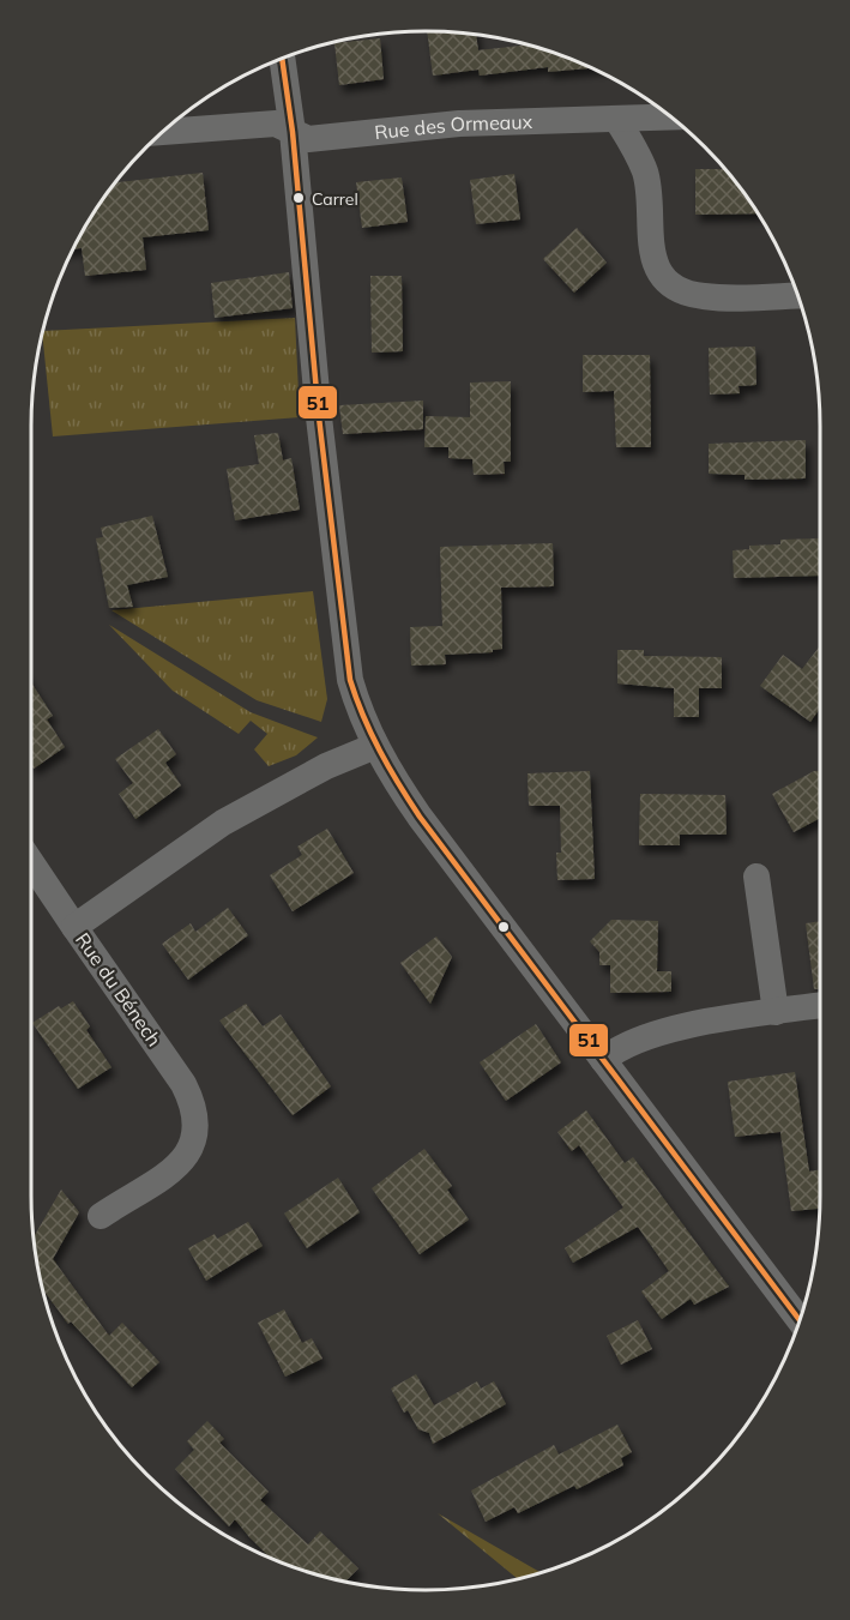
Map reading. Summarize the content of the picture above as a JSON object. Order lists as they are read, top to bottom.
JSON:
{
  "streets": {
    "street": ["Rue des Ormeaux", "Rue du Bénech"]
  },
  "places": ["Carrel"],
  "lines": ["transit line 51"]
}
